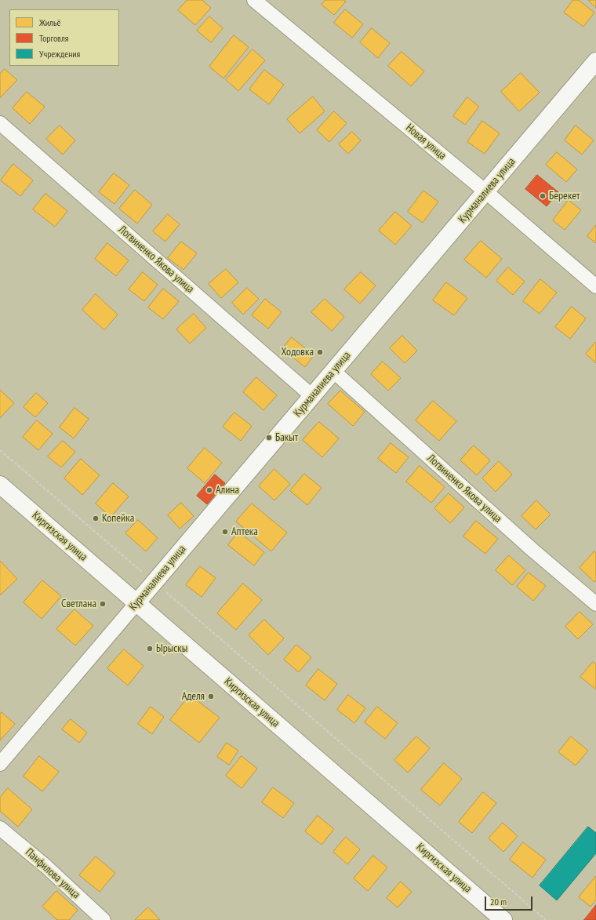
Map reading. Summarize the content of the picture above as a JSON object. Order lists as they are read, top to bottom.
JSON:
{
  "streets": {
    "main road": ["Курманалиева улица", "Киргизская улица"],
    "street": ["Новая улица", "Логвиненко Якова улица", "Панфилова улица"]
  },
  "crossings": [
    ["Новая улица", "Курманалиева улица"],
    ["Курманалиева улица", "Логвиненко Якова улица"],
    ["Курманалиева улица", "Киргизская улица"]
  ],
  "places": [
    "Берекет",
    "Ходовка",
    "Бакыт",
    "Алина",
    "Копейка",
    "Аптека",
    "Светлана",
    "Ырыскы",
    "Аделя"
  ],
  "legend": ["Жильё", "Торговля", "Учреждения"],
  "scale_bar": "20 m"
}
